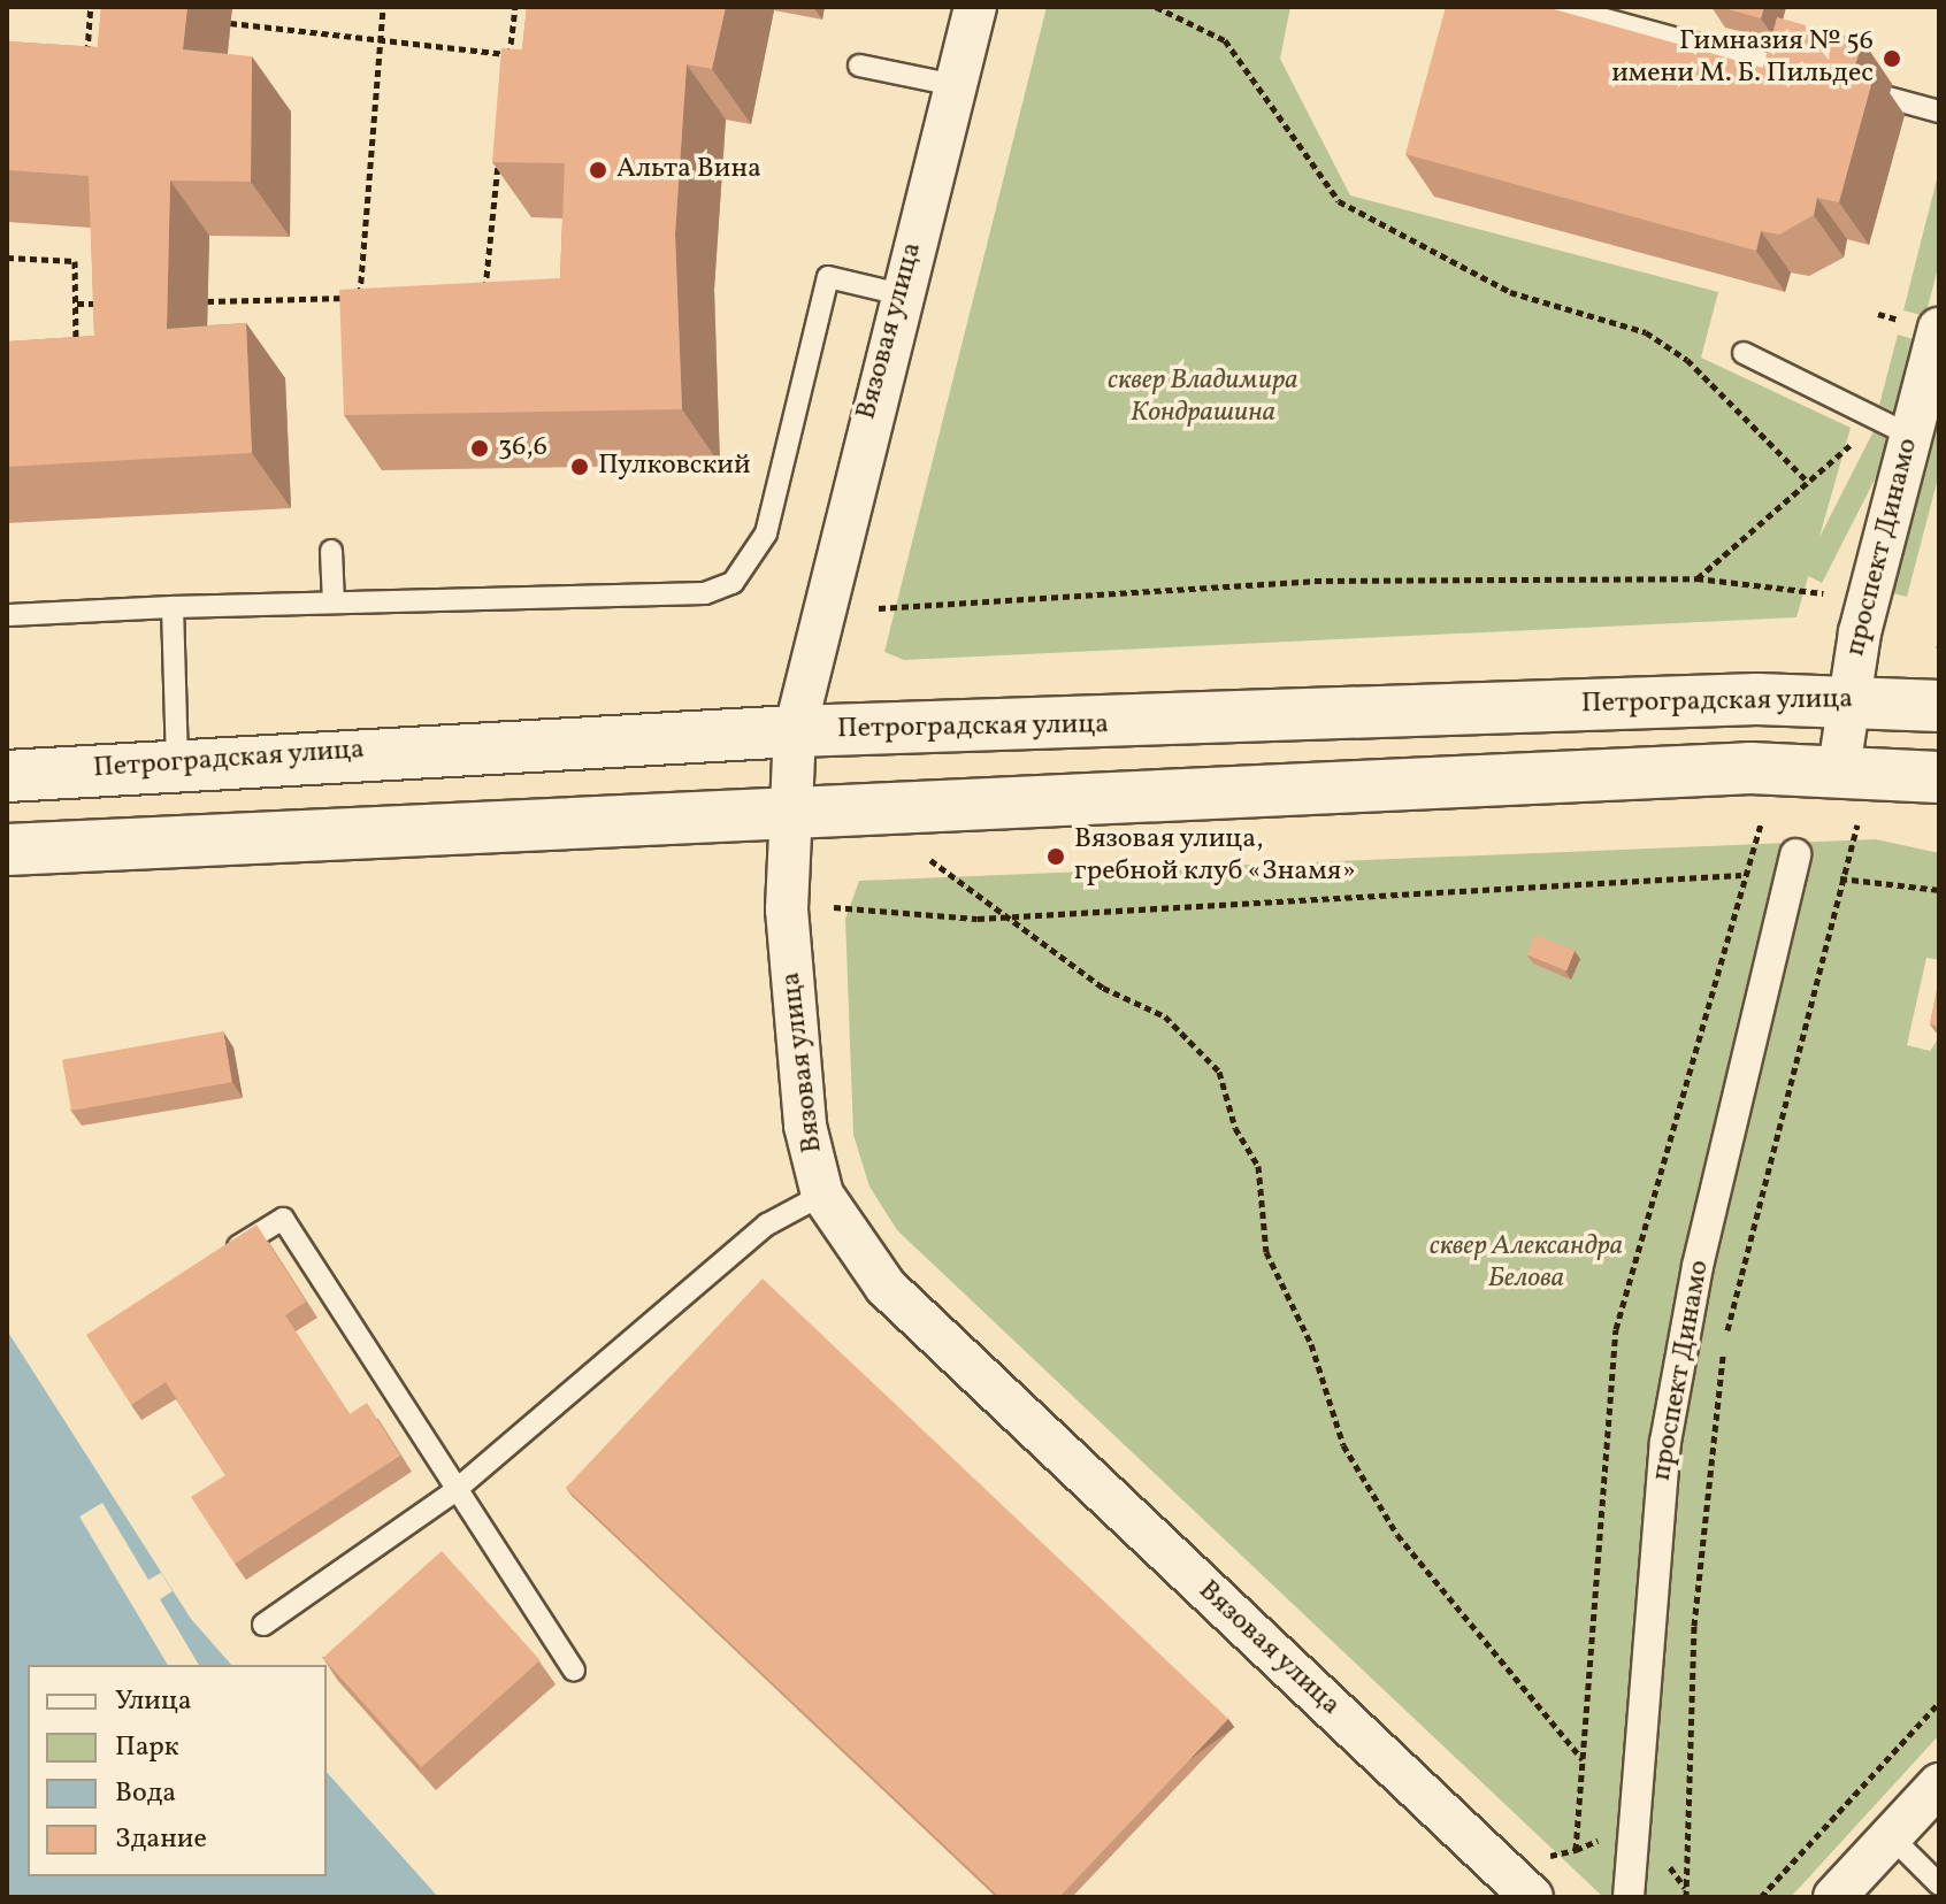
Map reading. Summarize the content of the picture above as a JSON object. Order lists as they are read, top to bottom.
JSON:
{
  "streets": {
    "street": ["Вязовая улица", "проспект Динамо", "Петроградская улица"]
  },
  "crossings": [
    ["Вязовая улица", "Петроградская улица"],
    ["проспект Динамо", "Петроградская улица"]
  ],
  "parks": ["сквер Владимира Кондрашина", "сквер Александра Белова"],
  "places": [
    "Гимназия № 56 имени М. Б. Пильдес",
    "Альта Вина",
    "36,6",
    "Пулковский",
    "Вязовая улица, гребной клуб «Знамя»"
  ],
  "legend": [
    "Улица",
    "Парк",
    "Вода",
    "Здание"
  ]
}
